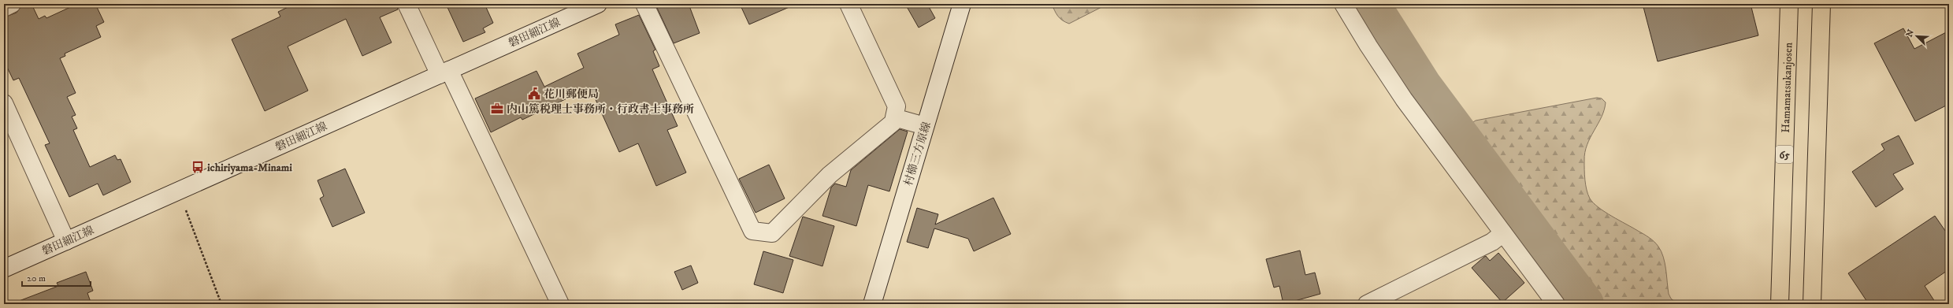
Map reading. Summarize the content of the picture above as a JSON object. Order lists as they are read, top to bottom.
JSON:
{
  "streets": {
    "main road": ["Hamamatsukanjosen", "65"],
    "street": ["磐田細江線", "村櫛三方原線"]
  },
  "places": {
    "public building": ["花川郵便局"],
    "office": ["内山篤税理士事務所・行政書士事務所"],
    "bus stop": ["ichiriyama-Minami"]
  },
  "scale_bar": "20 m",
  "north": "top left"
}
